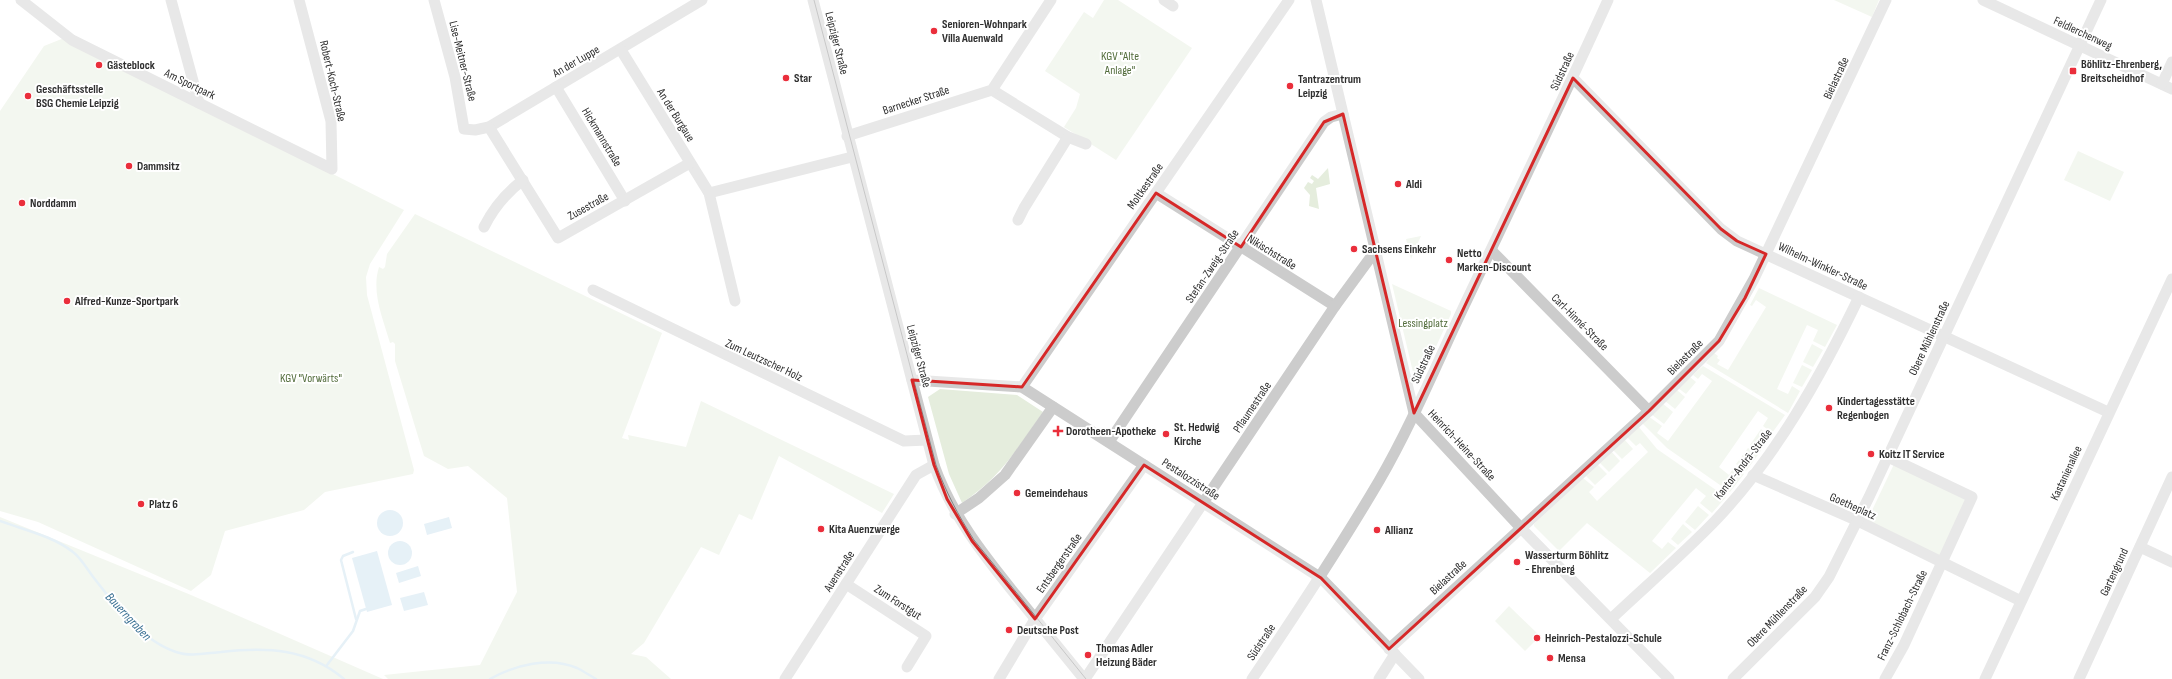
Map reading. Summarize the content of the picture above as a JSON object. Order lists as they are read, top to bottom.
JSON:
{
  "streets": {
    "street": [
      "Feldlerchenweg",
      "Leipziger Straße",
      "Lise-Meitner-Straße",
      "An der Luppe",
      "Südstraße",
      "Bielastraße",
      "Robert-Koch-Straße",
      "Am Sportpark",
      "Barnecker Straße",
      "An der Burgaue",
      "Hickmannstraße",
      "Moltkestraße",
      "Zusestraße",
      "Nikischstraße",
      "Stefan-Zweig-Straße",
      "Wilhelm-Winkler-Straße",
      "Carl-Hinné-Straße",
      "Obere Mühlenstraße",
      "Zum Leutzscher Holz",
      "Pflaumestraße",
      "Heinrich-Heine-Straße",
      "Kantor-Andrä-Straße",
      "Kastanienallee",
      "Pestalozzistraße",
      "Goetheplatz",
      "Entsbergerstraße",
      "Auenstraße",
      "Gartengrund",
      "Zum Forstgut",
      "Franz-Schlobach-Straße"
    ]
  },
  "crossings": [
    ["Feldlerchenweg", "Obere Mühlenstraße"],
    ["Leipziger Straße", "Barnecker Straße"],
    ["Leipziger Straße", "Zum Leutzscher Holz"],
    ["Leipziger Straße", "Pflaumestraße"],
    ["Leipziger Straße", "Pestalozzistraße"],
    ["Leipziger Straße", "Entsbergerstraße"],
    ["Leipziger Straße", "Auenstraße"],
    ["Lise-Meitner-Straße", "An der Luppe"],
    ["An der Luppe", "An der Burgaue"],
    ["An der Luppe", "Hickmannstraße"],
    ["An der Luppe", "Zusestraße"],
    ["Südstraße", "Wilhelm-Winkler-Straße"],
    ["Südstraße", "Carl-Hinné-Straße"],
    ["Südstraße", "Heinrich-Heine-Straße"],
    ["Südstraße", "Pestalozzistraße"],
    ["Bielastraße", "Wilhelm-Winkler-Straße"],
    ["Bielastraße", "Carl-Hinné-Straße"],
    ["Bielastraße", "Heinrich-Heine-Straße"],
    ["Bielastraße", "Pestalozzistraße"],
    ["Robert-Koch-Straße", "Am Sportpark"],
    ["An der Burgaue", "Zusestraße"],
    ["Hickmannstraße", "Zusestraße"],
    ["Moltkestraße", "Nikischstraße"],
    ["Moltkestraße", "Pestalozzistraße"],
    ["Nikischstraße", "Stefan-Zweig-Straße"],
    ["Nikischstraße", "Pflaumestraße"],
    ["Stefan-Zweig-Straße", "Heinrich-Heine-Straße"],
    ["Stefan-Zweig-Straße", "Pestalozzistraße"],
    ["Wilhelm-Winkler-Straße", "Obere Mühlenstraße"],
    ["Wilhelm-Winkler-Straße", "Kantor-Andrä-Straße"],
    ["Wilhelm-Winkler-Straße", "Kastanienallee"],
    ["Obere Mühlenstraße", "Goetheplatz"],
    ["Pflaumestraße", "Heinrich-Heine-Straße"],
    ["Pflaumestraße", "Pestalozzistraße"],
    ["Heinrich-Heine-Straße", "Kantor-Andrä-Straße"],
    ["Kantor-Andrä-Straße", "Goetheplatz"],
    ["Kastanienallee", "Goetheplatz"],
    ["Pestalozzistraße", "Entsbergerstraße"],
    ["Goetheplatz", "Franz-Schlobach-Straße"],
    ["Auenstraße", "Zum Forstgut"]
  ],
  "water": ["Bauerngraben"],
  "parks": ["KGV \"Alte Anlage\"", "Lessingplatz", "KGV \"Vorwärts\""],
  "places": {
    "other": [
      "Senioren-Wohnpark Villa Auenwald",
      "Gästeblock",
      "Star",
      "Tantrazentrum Leipzig",
      "Geschäftsstelle BSG Chemie Leipzig",
      "Dammsitz",
      "Aldi",
      "Norddamm",
      "Sachsens Einkehr",
      "Netto Marken-Discount",
      "Alfred-Kunze-Sportpark",
      "Kindertagesstätte Regenbogen",
      "St. Hedwig Kirche",
      "Koitz IT Service",
      "Gemeindehaus",
      "Platz 6",
      "Kita Auenzwerge",
      "Allianz",
      "Wasserturm Böhlitz - Ehrenberg",
      "Deutsche Post",
      "Heinrich-Pestalozzi-Schule",
      "Thomas Adler Heizung Bäder",
      "Mensa"
    ],
    "transit": ["Böhlitz-Ehrenberg, Breitscheidhof"],
    "health": ["Dorotheen-Apotheke"]
  }
}
